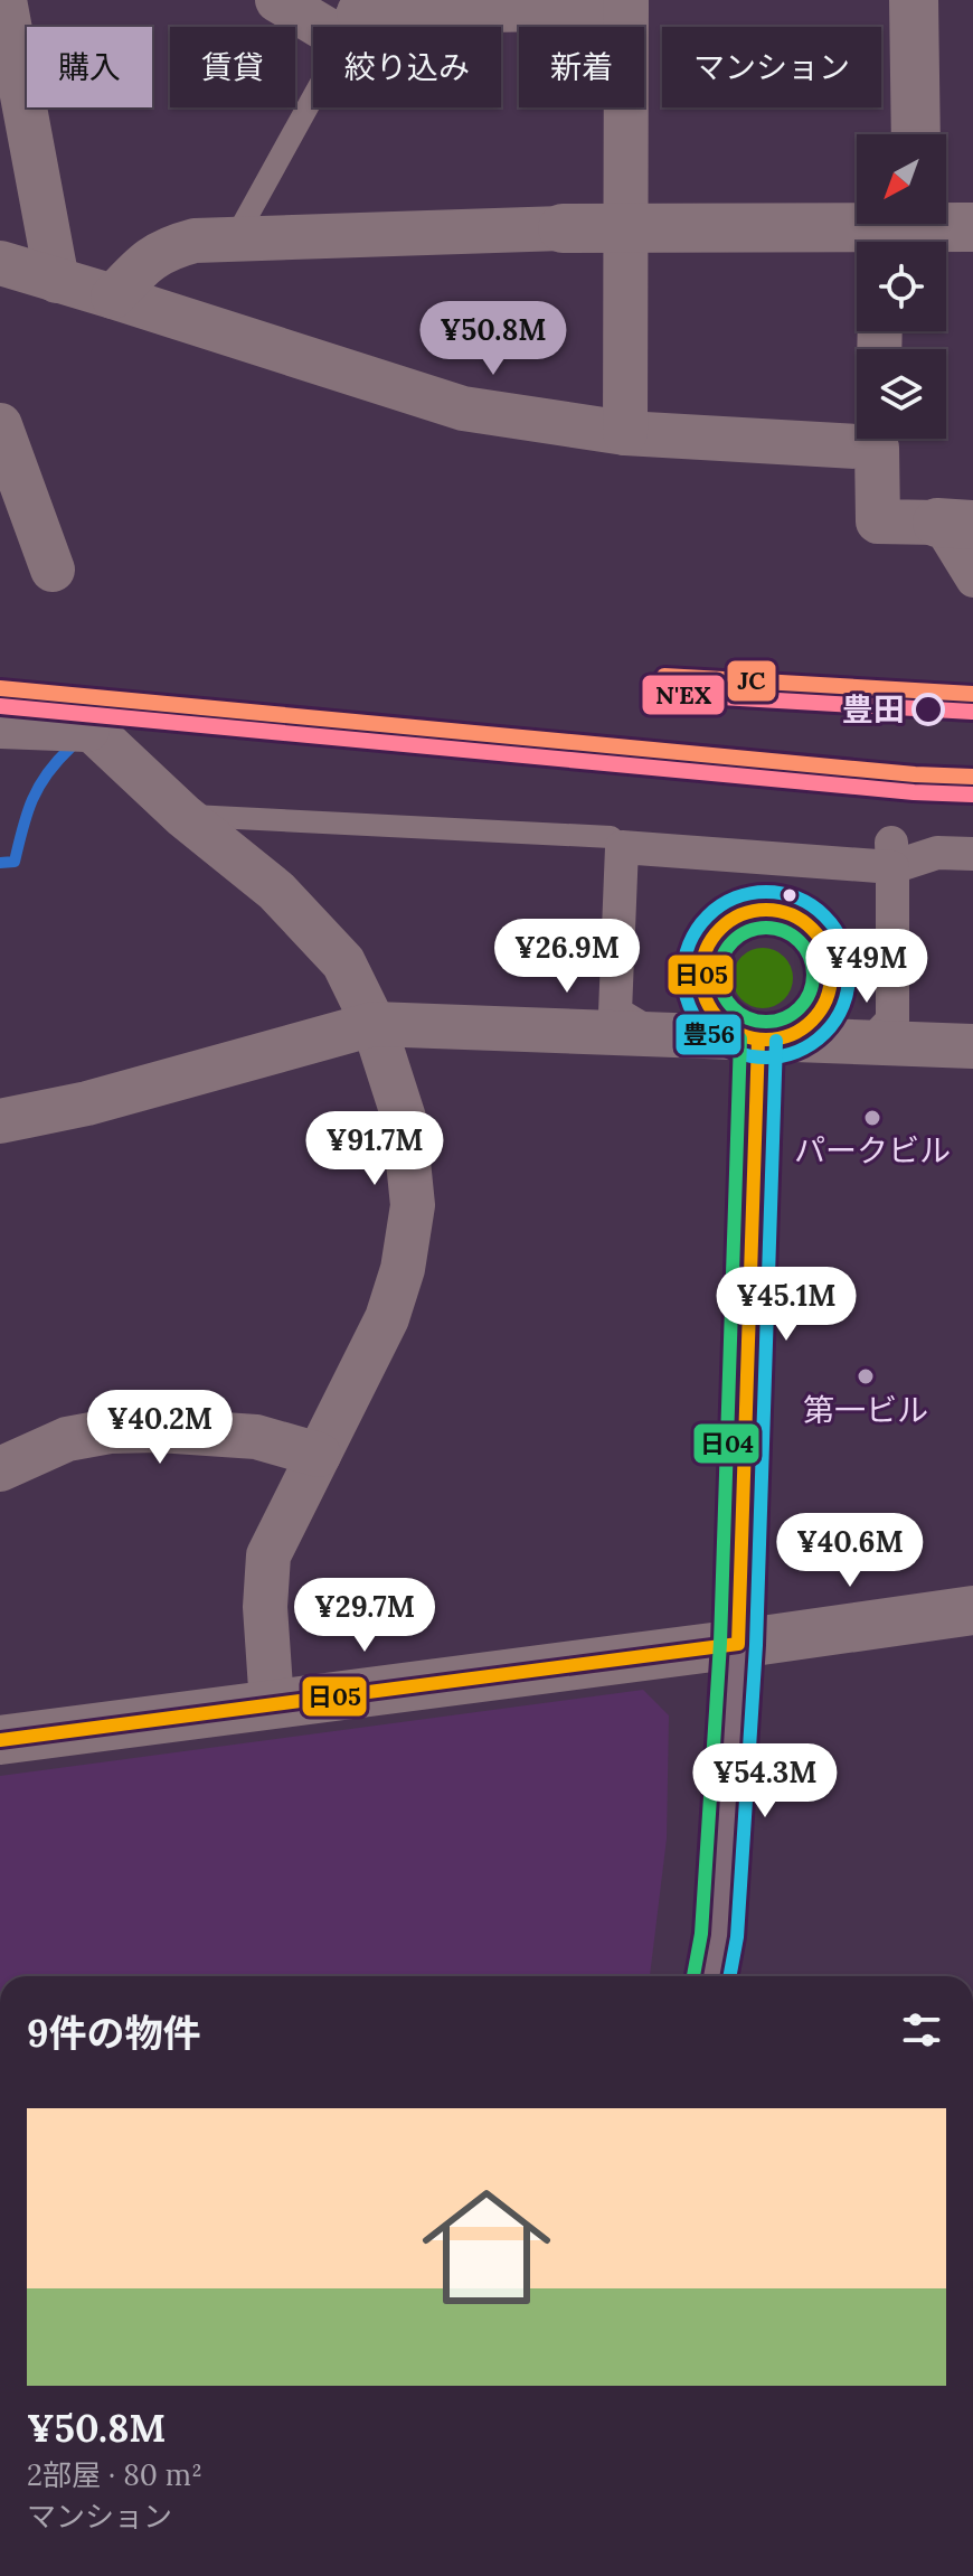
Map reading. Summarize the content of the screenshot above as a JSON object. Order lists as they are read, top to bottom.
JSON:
{
  "places": ["豊田", "パークビル", "第一ビル"],
  "lines": [
    "transit line JC",
    "transit line N'EX",
    "transit line 豊56",
    "transit line 日05",
    "transit line 日04"
  ],
  "north": "bottom left",
  "page": {
    "chip": [
      "購入",
      "賃貸",
      "絞り込み",
      "新着",
      "マンション"
    ],
    "price": [
      "¥50.8M",
      "¥26.9M",
      "¥49M",
      "¥91.7M",
      "¥45.1M",
      "¥40.2M",
      "¥40.6M",
      "¥29.7M",
      "¥54.3M"
    ],
    "heading": "9件の物件",
    "list": [
      {
        "name": "¥50.8M",
        "note": "2部屋 · 80 m² · マンション"
      }
    ]
  }
}
